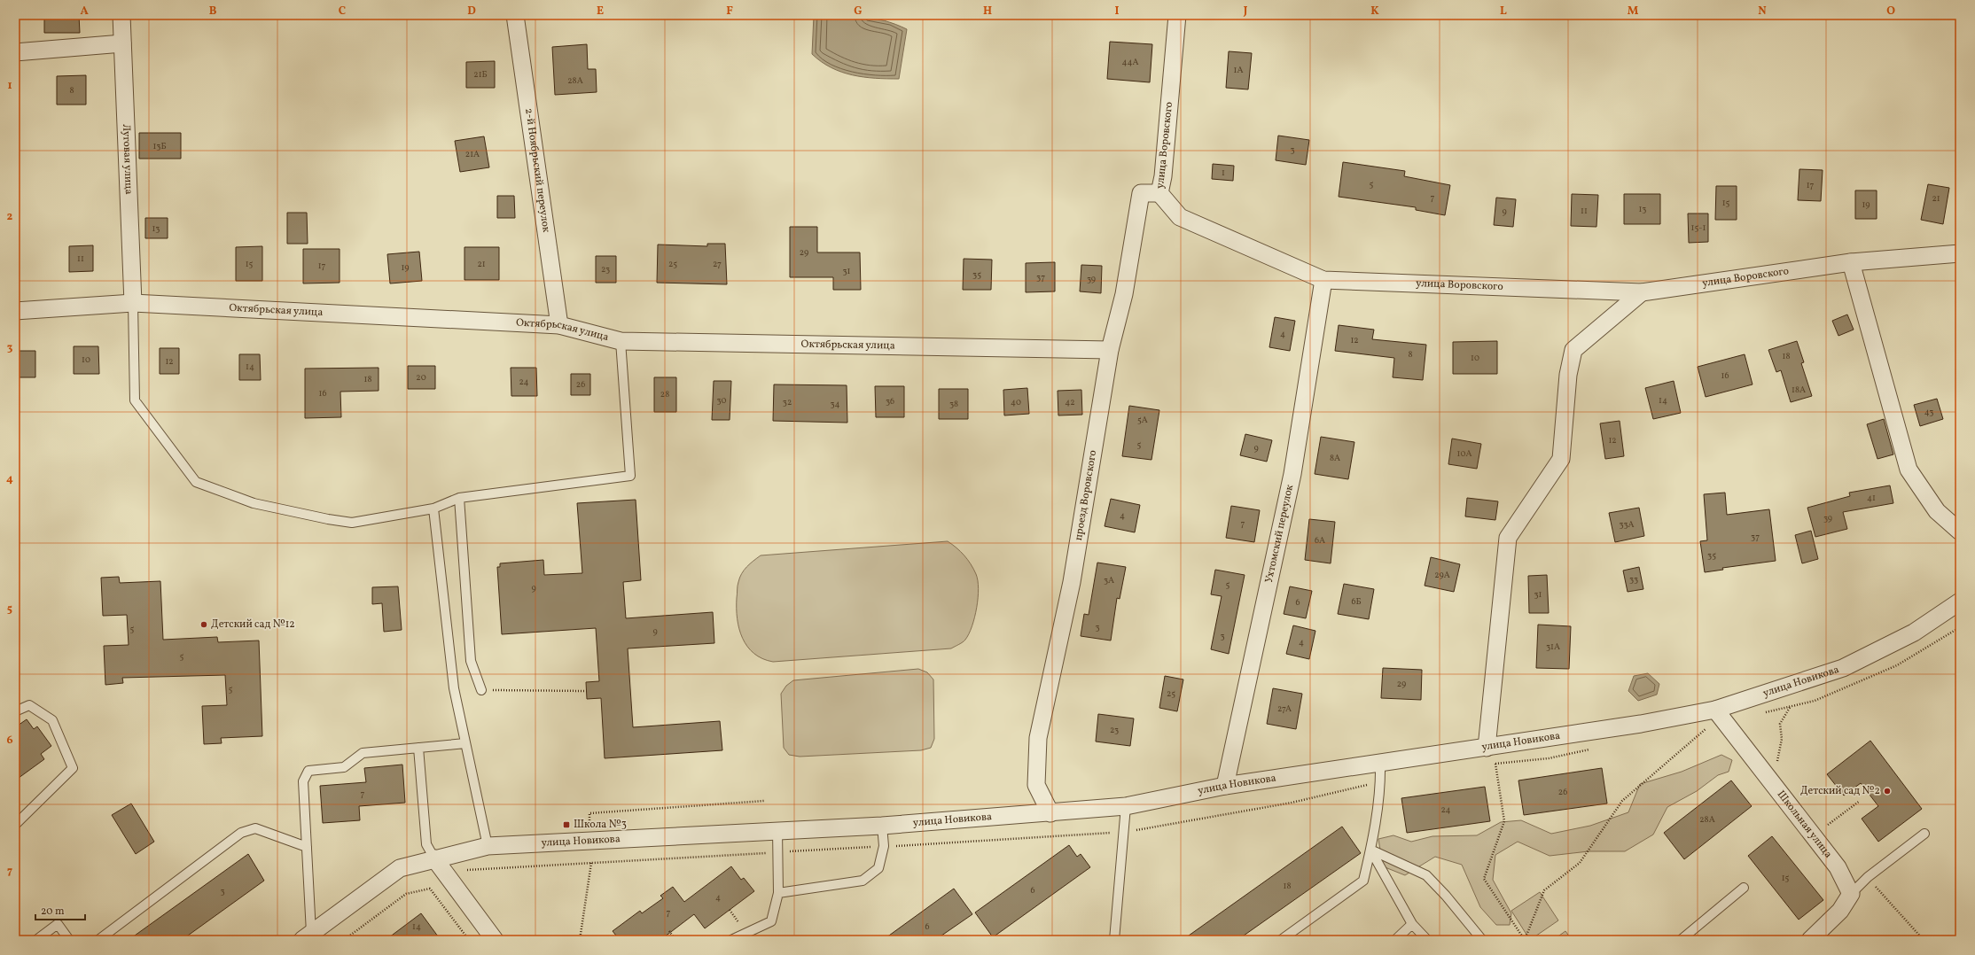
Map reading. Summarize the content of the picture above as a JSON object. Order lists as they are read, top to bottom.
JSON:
{
  "streets": {
    "street": [
      "улица Воровского",
      "Луговая улица",
      "2-й Ноябрьский переулок",
      "Октябрьская улица",
      "проезд Воровского",
      "Ухтомский переулок",
      "улица Новикова",
      "Школьная улица"
    ]
  },
  "crossings": [
    ["улица Воровского", "проезд Воровского"],
    ["улица Воровского", "Ухтомский переулок"],
    ["Луговая улица", "Октябрьская улица"],
    ["2-й Ноябрьский переулок", "Октябрьская улица"],
    ["Октябрьская улица", "проезд Воровского"],
    ["проезд Воровского", "улица Новикова"],
    ["Ухтомский переулок", "улица Новикова"],
    ["улица Новикова", "Школьная улица"]
  ],
  "places": {
    "other": ["Детский сад №12", "Детский сад №2"],
    "transit": ["Школа №3"]
  },
  "house_numbers": [
    "44А",
    "1А",
    "21Б",
    "28А",
    "8",
    "13Б",
    "3",
    "21А",
    "1",
    "5",
    "17",
    "7",
    "21",
    "15",
    "19",
    "13",
    "11",
    "9",
    "15-1",
    "13",
    "29",
    "11",
    "15",
    "21",
    "25",
    "27",
    "17",
    "19",
    "23",
    "31",
    "35",
    "37",
    "39",
    "4",
    "12",
    "8",
    "18",
    "10",
    "10",
    "12",
    "14",
    "16",
    "20",
    "18",
    "24",
    "26",
    "18А",
    "16",
    "28",
    "30",
    "14",
    "36",
    "32",
    "40",
    "42",
    "34",
    "38",
    "43",
    "5А",
    "12",
    "5",
    "9",
    "10А",
    "8А",
    "41",
    "4",
    "39",
    "7",
    "33А",
    "37",
    "6А",
    "35",
    "29А",
    "33",
    "3А",
    "5",
    "9",
    "31",
    "6Б",
    "6",
    "3",
    "5",
    "9",
    "3",
    "4",
    "31А",
    "5",
    "29",
    "5",
    "25",
    "27А",
    "23",
    "26",
    "7",
    "24",
    "28А",
    "15",
    "18",
    "6",
    "3",
    "4",
    "7",
    "14",
    "6"
  ],
  "scale_bar": "20 m",
  "grid": {
    "columns": [
      "A",
      "B",
      "C",
      "D",
      "E",
      "F",
      "G",
      "H",
      "I",
      "J",
      "K",
      "L",
      "M",
      "N",
      "O"
    ],
    "rows": [
      "1",
      "2",
      "3",
      "4",
      "5",
      "6",
      "7"
    ]
  }
}
